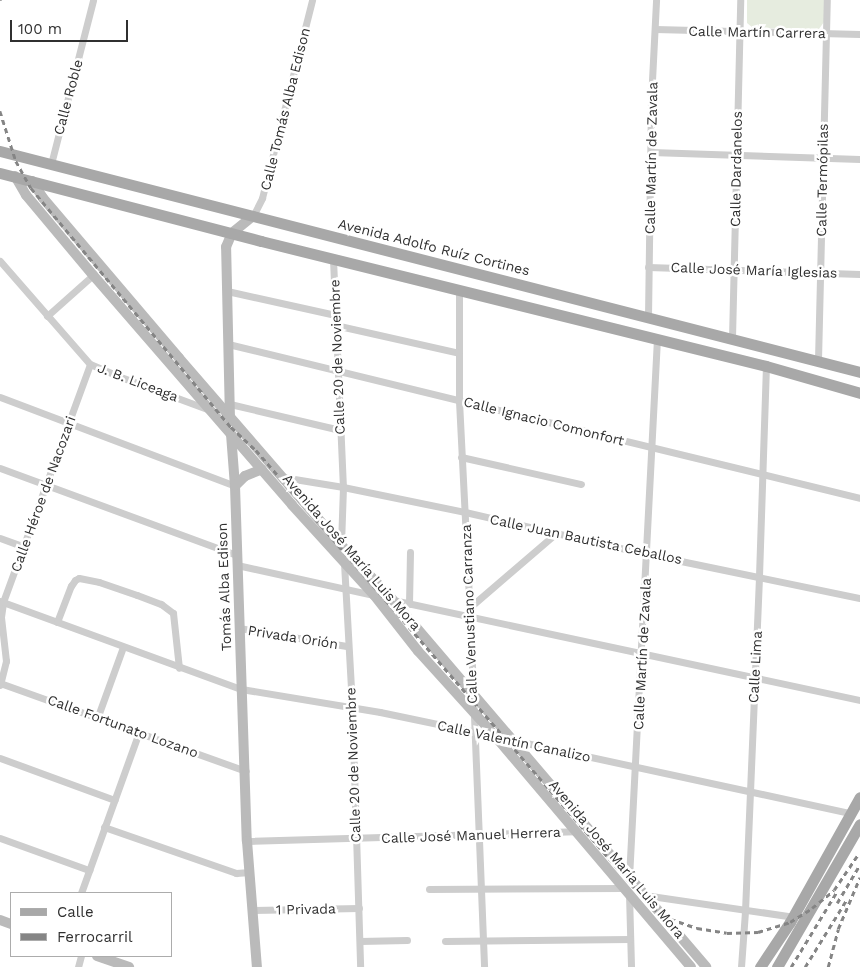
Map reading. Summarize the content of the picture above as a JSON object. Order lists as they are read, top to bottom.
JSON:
{
  "streets": {
    "main road": ["Avenida Adolfo Ruíz Cortines"],
    "street": [
      "Calle Martín Carrera",
      "Calle Roble",
      "Calle Tomás Alba Edison",
      "Calle Martín de Zavala",
      "Calle Dardanelos",
      "Calle Termópilas",
      "Calle José María Iglesias",
      "Calle 20 de Noviembre",
      "J. B. Liceaga",
      "Calle Ignacio Comonfort",
      "Calle Héroe de Nacozari",
      "Calle Juan Bautista Ceballos",
      "Avenida José María Luis Mora",
      "Tomás Alba Edison",
      "Calle Venustiano Carranza",
      "Privada Orión",
      "Calle Lima",
      "Calle Fortunato Lozano",
      "Calle Valentín Canalizo",
      "Calle José Manuel Herrera",
      "1 Privada"
    ]
  },
  "crossings": [
    ["Calle Martín Carrera", "Calle Martín de Zavala"],
    ["Calle Martín Carrera", "Calle Dardanelos"],
    ["Calle Martín Carrera", "Calle Termópilas"],
    ["Calle Roble", "Avenida Adolfo Ruíz Cortines"],
    ["Calle Tomás Alba Edison", "Avenida Adolfo Ruíz Cortines"],
    ["Calle Martín de Zavala", "Avenida Adolfo Ruíz Cortines"],
    ["Calle Martín de Zavala", "Calle José María Iglesias"],
    ["Calle Martín de Zavala", "Calle Ignacio Comonfort"],
    ["Calle Martín de Zavala", "Calle Juan Bautista Ceballos"],
    ["Calle Martín de Zavala", "Avenida José María Luis Mora"],
    ["Calle Martín de Zavala", "Calle Valentín Canalizo"],
    ["Calle Dardanelos", "Avenida Adolfo Ruíz Cortines"],
    ["Calle Dardanelos", "Calle José María Iglesias"],
    ["Calle Termópilas", "Avenida Adolfo Ruíz Cortines"],
    ["Calle Termópilas", "Calle José María Iglesias"],
    ["Calle 20 de Noviembre", "Calle Ignacio Comonfort"],
    ["Calle 20 de Noviembre", "Calle Juan Bautista Ceballos"],
    ["Calle 20 de Noviembre", "Avenida José María Luis Mora"],
    ["Calle 20 de Noviembre", "Privada Orión"],
    ["Calle 20 de Noviembre", "Calle Valentín Canalizo"],
    ["Calle 20 de Noviembre", "Calle José Manuel Herrera"],
    ["Calle 20 de Noviembre", "1 Privada"],
    ["J. B. Liceaga", "Calle Héroe de Nacozari"],
    ["J. B. Liceaga", "Avenida José María Luis Mora"],
    ["J. B. Liceaga", "Tomás Alba Edison"],
    ["Calle Ignacio Comonfort", "Tomás Alba Edison"],
    ["Calle Ignacio Comonfort", "Calle Venustiano Carranza"],
    ["Calle Ignacio Comonfort", "Calle Lima"],
    ["Calle Héroe de Nacozari", "Calle Fortunato Lozano"],
    ["Calle Héroe de Nacozari", "Calle Valentín Canalizo"],
    ["Calle Juan Bautista Ceballos", "Avenida José María Luis Mora"],
    ["Calle Juan Bautista Ceballos", "Calle Venustiano Carranza"],
    ["Calle Juan Bautista Ceballos", "Calle Lima"],
    ["Avenida José María Luis Mora", "Tomás Alba Edison"],
    ["Avenida José María Luis Mora", "Calle Venustiano Carranza"],
    ["Avenida José María Luis Mora", "Calle Valentín Canalizo"],
    ["Avenida José María Luis Mora", "Calle José Manuel Herrera"],
    ["Tomás Alba Edison", "Privada Orión"],
    ["Tomás Alba Edison", "Calle Fortunato Lozano"],
    ["Tomás Alba Edison", "Calle Valentín Canalizo"],
    ["Tomás Alba Edison", "Calle José Manuel Herrera"],
    ["Tomás Alba Edison", "1 Privada"],
    ["Calle Venustiano Carranza", "Calle Valentín Canalizo"],
    ["Calle Venustiano Carranza", "Calle José Manuel Herrera"],
    ["Calle Lima", "Calle Valentín Canalizo"]
  ],
  "legend": ["Calle", "Ferrocarril"],
  "scale_bar": "100 m"
}
